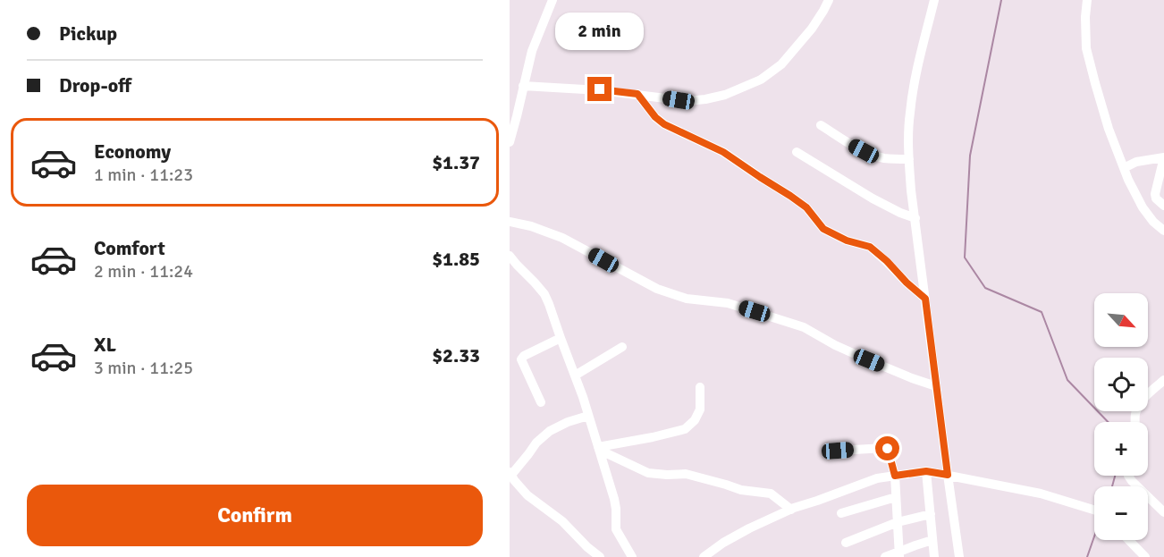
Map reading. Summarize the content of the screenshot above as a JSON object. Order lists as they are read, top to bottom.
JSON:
{
  "north": "bottom right",
  "page": {
    "banner": ["Pickup", "Drop-off"],
    "bubble": "2 min",
    "list": [
      {
        "name": "Economy",
        "note": "1 min · 11:23",
        "value": "$1.37"
      },
      {
        "name": "Comfort",
        "note": "2 min · 11:24",
        "value": "$1.85"
      },
      {
        "name": "XL",
        "note": "3 min · 11:25",
        "value": "$2.33"
      }
    ],
    "map_buttons": ["+", "−"],
    "buttons": "Confirm"
  }
}
